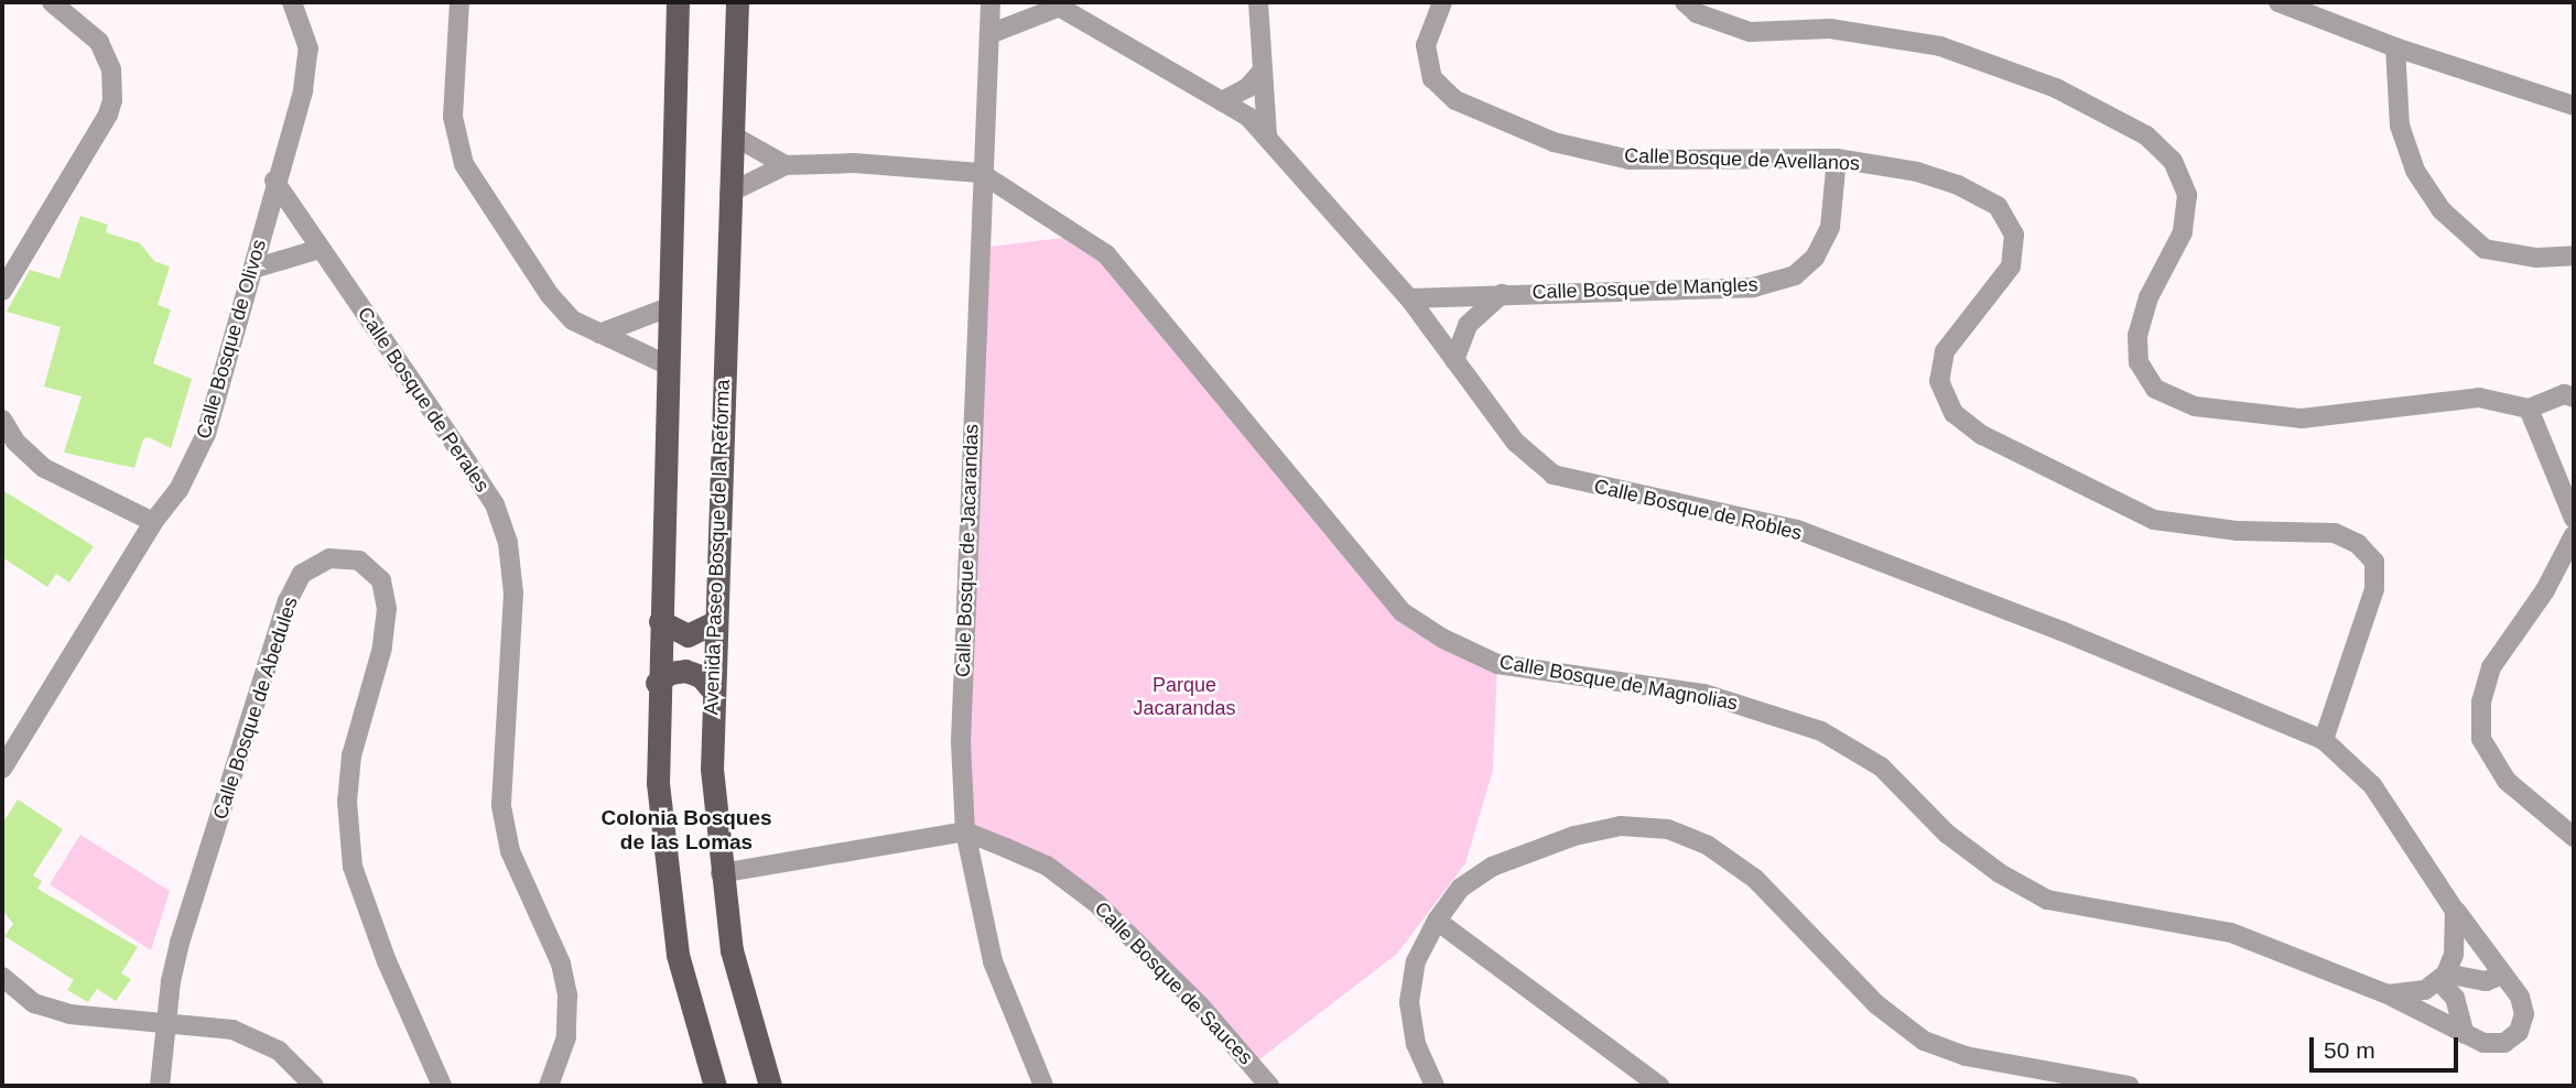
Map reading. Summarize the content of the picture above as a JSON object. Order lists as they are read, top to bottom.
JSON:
{
  "streets": {
    "main road": ["Avenida Paseo Bosque de la Reforma"],
    "street": [
      "Calle Bosque de Avellanos",
      "Calle Bosque de Mangles",
      "Calle Bosque de Olivos",
      "Calle Bosque de Perales",
      "Calle Bosque de Robles",
      "Calle Bosque de Jacarandas",
      "Calle Bosque de Magnolias",
      "Calle Bosque de Abedules",
      "Calle Bosque de Sauces"
    ]
  },
  "crossings": [
    ["Calle Bosque de Avellanos", "Calle Bosque de Mangles"],
    ["Calle Bosque de Avellanos", "Calle Bosque de Robles"],
    ["Calle Bosque de Mangles", "Calle Bosque de Robles"],
    ["Calle Bosque de Olivos", "Calle Bosque de Perales"],
    ["Calle Bosque de Robles", "Calle Bosque de Jacarandas"],
    ["Calle Bosque de Robles", "Calle Bosque de Magnolias"],
    ["Avenida Paseo Bosque de la Reforma", "Calle Bosque de Magnolias"],
    ["Calle Bosque de Jacarandas", "Calle Bosque de Magnolias"],
    ["Calle Bosque de Jacarandas", "Calle Bosque de Sauces"]
  ],
  "districts": ["Colonia Bosques de las Lomas"],
  "parks": ["Parque Jacarandas"],
  "scale_bar": "50 m"
}
